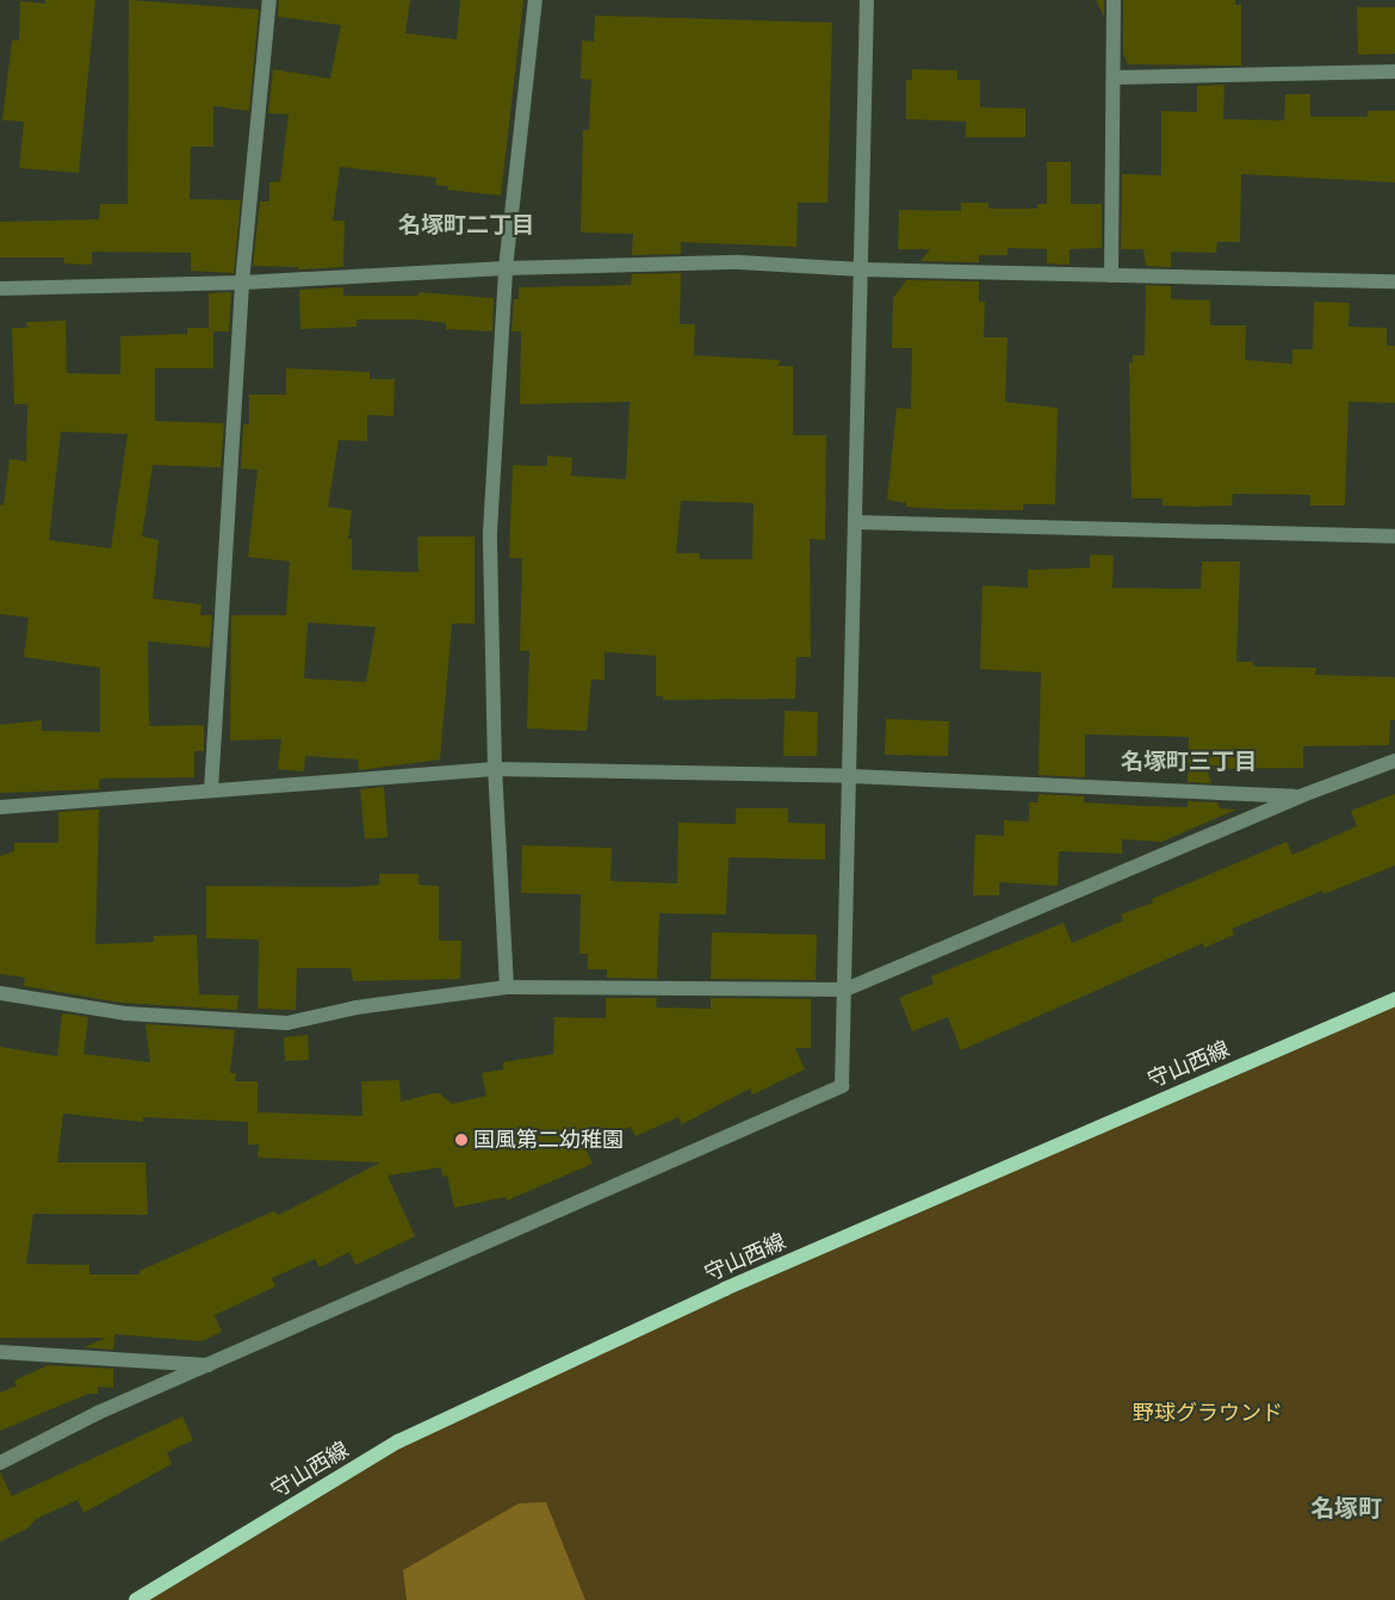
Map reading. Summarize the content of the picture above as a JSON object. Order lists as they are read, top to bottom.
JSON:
{
  "streets": {
    "main road": ["守山西線"]
  },
  "districts": ["名塚町二丁目", "名塚町三丁目", "名塚町"],
  "parks": ["野球グラウンド"],
  "places": ["国風第二幼稚園"]
}
